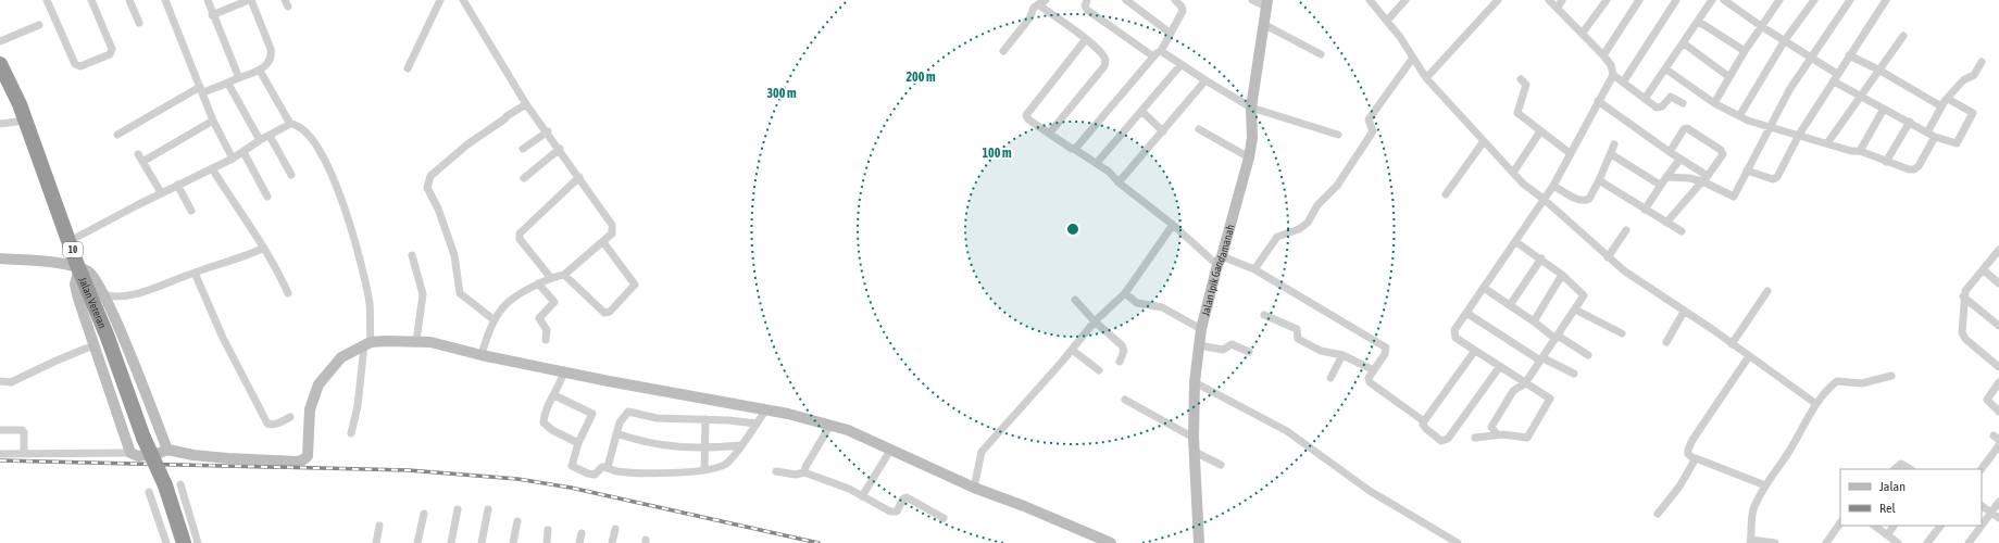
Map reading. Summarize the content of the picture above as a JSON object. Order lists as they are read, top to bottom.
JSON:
{
  "streets": {
    "highway": ["10", "Jalan Veteran"],
    "street": ["Jalan Ipik Gandamanah"]
  },
  "legend": ["Jalan", "Rel"],
  "rings": ["200 m", "300 m", "100 m"]
}
